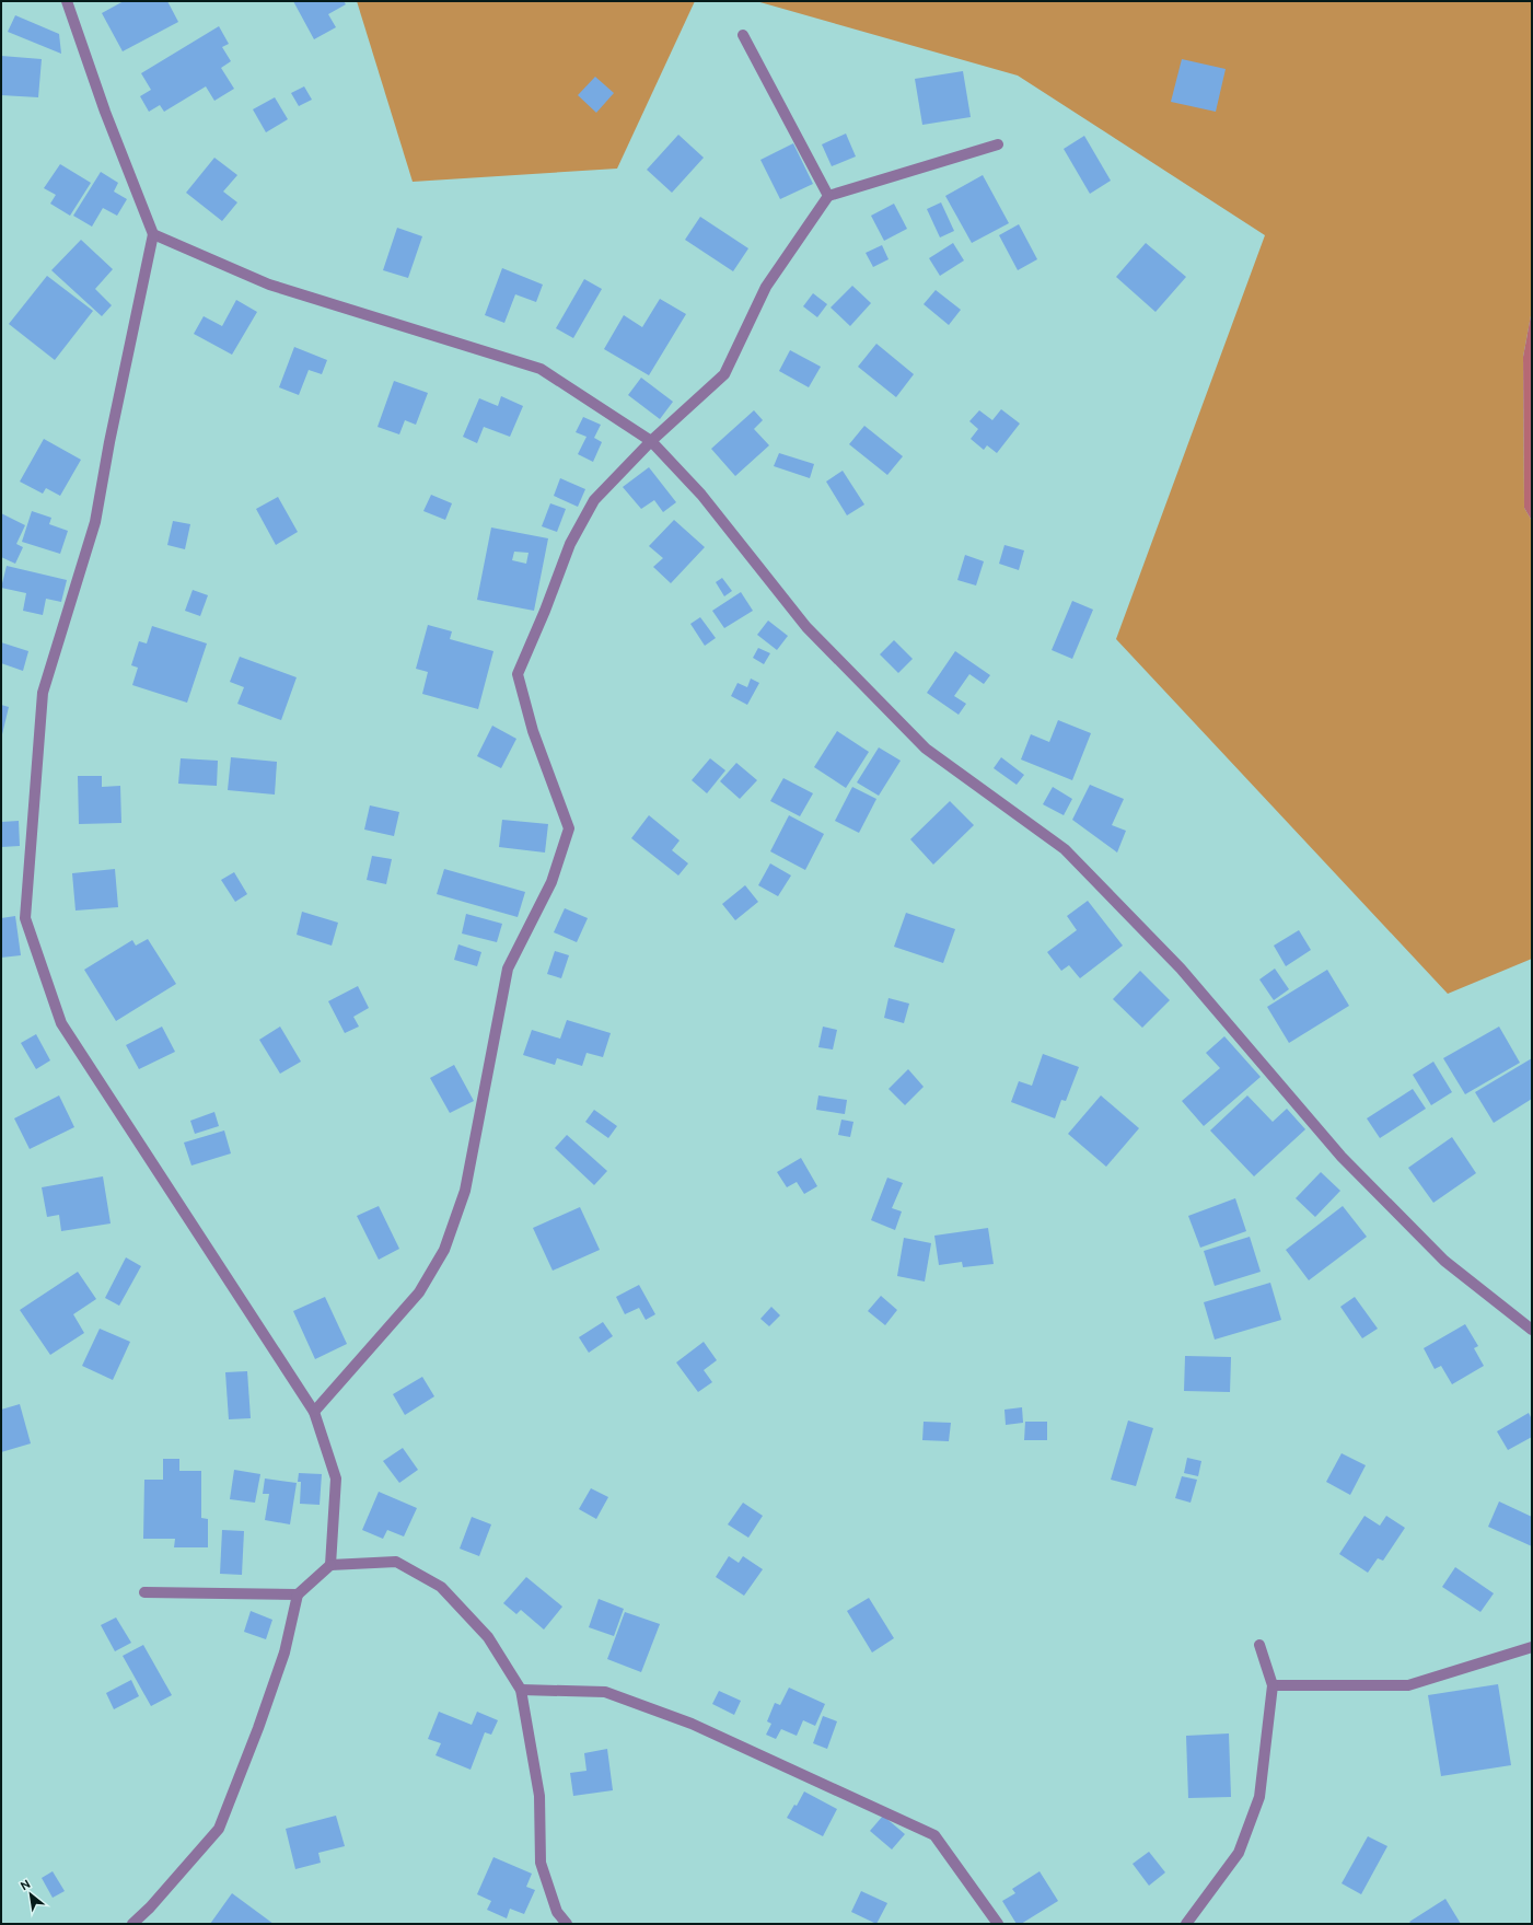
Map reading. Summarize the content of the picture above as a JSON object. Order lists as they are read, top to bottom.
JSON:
{
  "north": "top left"
}
